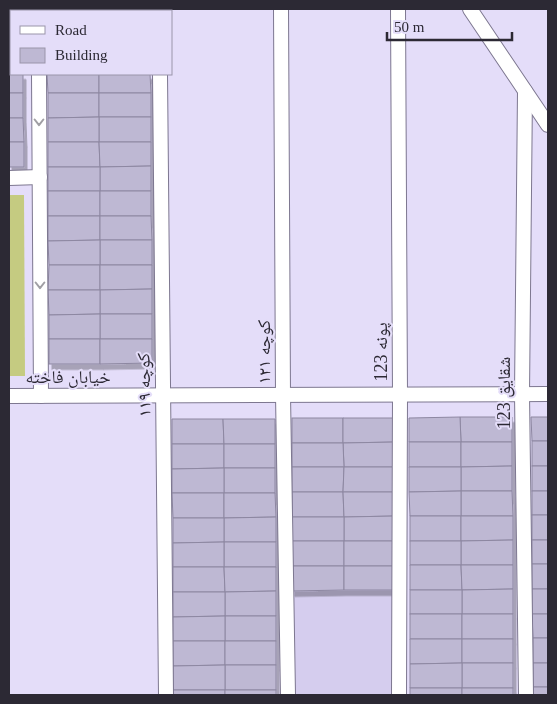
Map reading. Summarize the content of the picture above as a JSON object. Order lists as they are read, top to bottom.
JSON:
{
  "streets": {
    "street": [
      "کوچه ۱۲۱",
      "123 پونه",
      "خیابان فاخته",
      "کوچه ۱۱۹",
      "123 شقایق"
    ]
  },
  "crossings": [
    ["کوچه ۱۲۱", "خیابان فاخته"],
    ["123 پونه", "خیابان فاخته"],
    ["خیابان فاخته", "کوچه ۱۱۹"],
    ["خیابان فاخته", "123 شقایق"]
  ],
  "legend": ["Road", "Building"],
  "scale_bar": "50 m"
}
